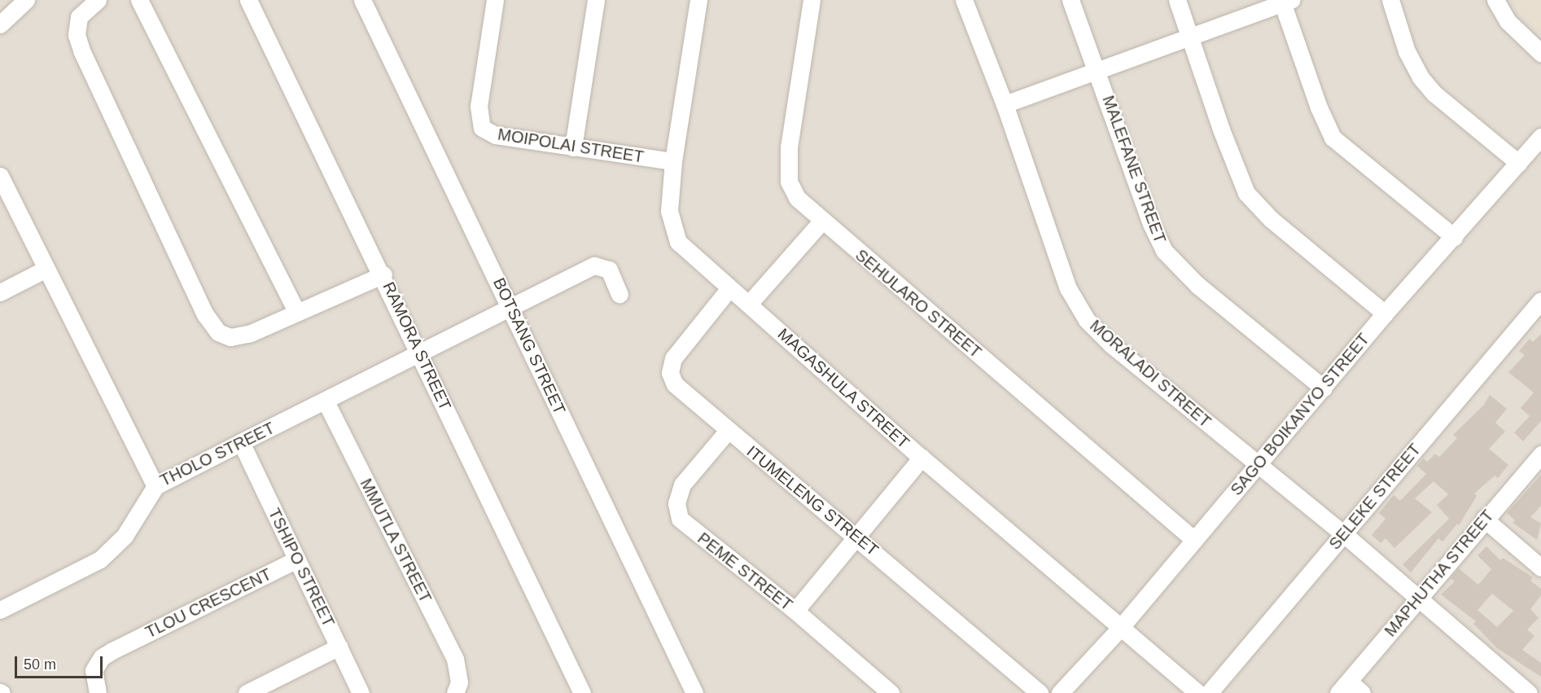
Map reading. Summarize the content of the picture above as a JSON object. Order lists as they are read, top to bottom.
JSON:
{
  "streets": {
    "street": [
      "MOIPOLAI STREET",
      "MALEFANE STREET",
      "SEHULARO STREET",
      "RAMORA STREET",
      "BOTSANG STREET",
      "MORALADI STREET",
      "MAGASHULA STREET",
      "SAGO BOIKANYO STREET",
      "THOLO STREET",
      "SELEKE STREET",
      "ITUMELENG STREET",
      "MMUTLA STREET",
      "TSHIPO STREET",
      "PEME STREET",
      "MAPHUTHA STREET",
      "TLOU CRESCENT"
    ]
  },
  "crossings": [
    ["MOIPOLAI STREET", "MAGASHULA STREET"],
    ["MALEFANE STREET", "SAGO BOIKANYO STREET"],
    ["SEHULARO STREET", "SAGO BOIKANYO STREET"],
    ["RAMORA STREET", "THOLO STREET"],
    ["BOTSANG STREET", "THOLO STREET"],
    ["MORALADI STREET", "SAGO BOIKANYO STREET"],
    ["MORALADI STREET", "SELEKE STREET"],
    ["MORALADI STREET", "MAPHUTHA STREET"],
    ["MAGASHULA STREET", "SAGO BOIKANYO STREET"],
    ["MAGASHULA STREET", "ITUMELENG STREET"],
    ["THOLO STREET", "MMUTLA STREET"],
    ["THOLO STREET", "TSHIPO STREET"],
    ["ITUMELENG STREET", "PEME STREET"],
    ["TSHIPO STREET", "TLOU CRESCENT"]
  ],
  "scale_bar": "50 m"
}
